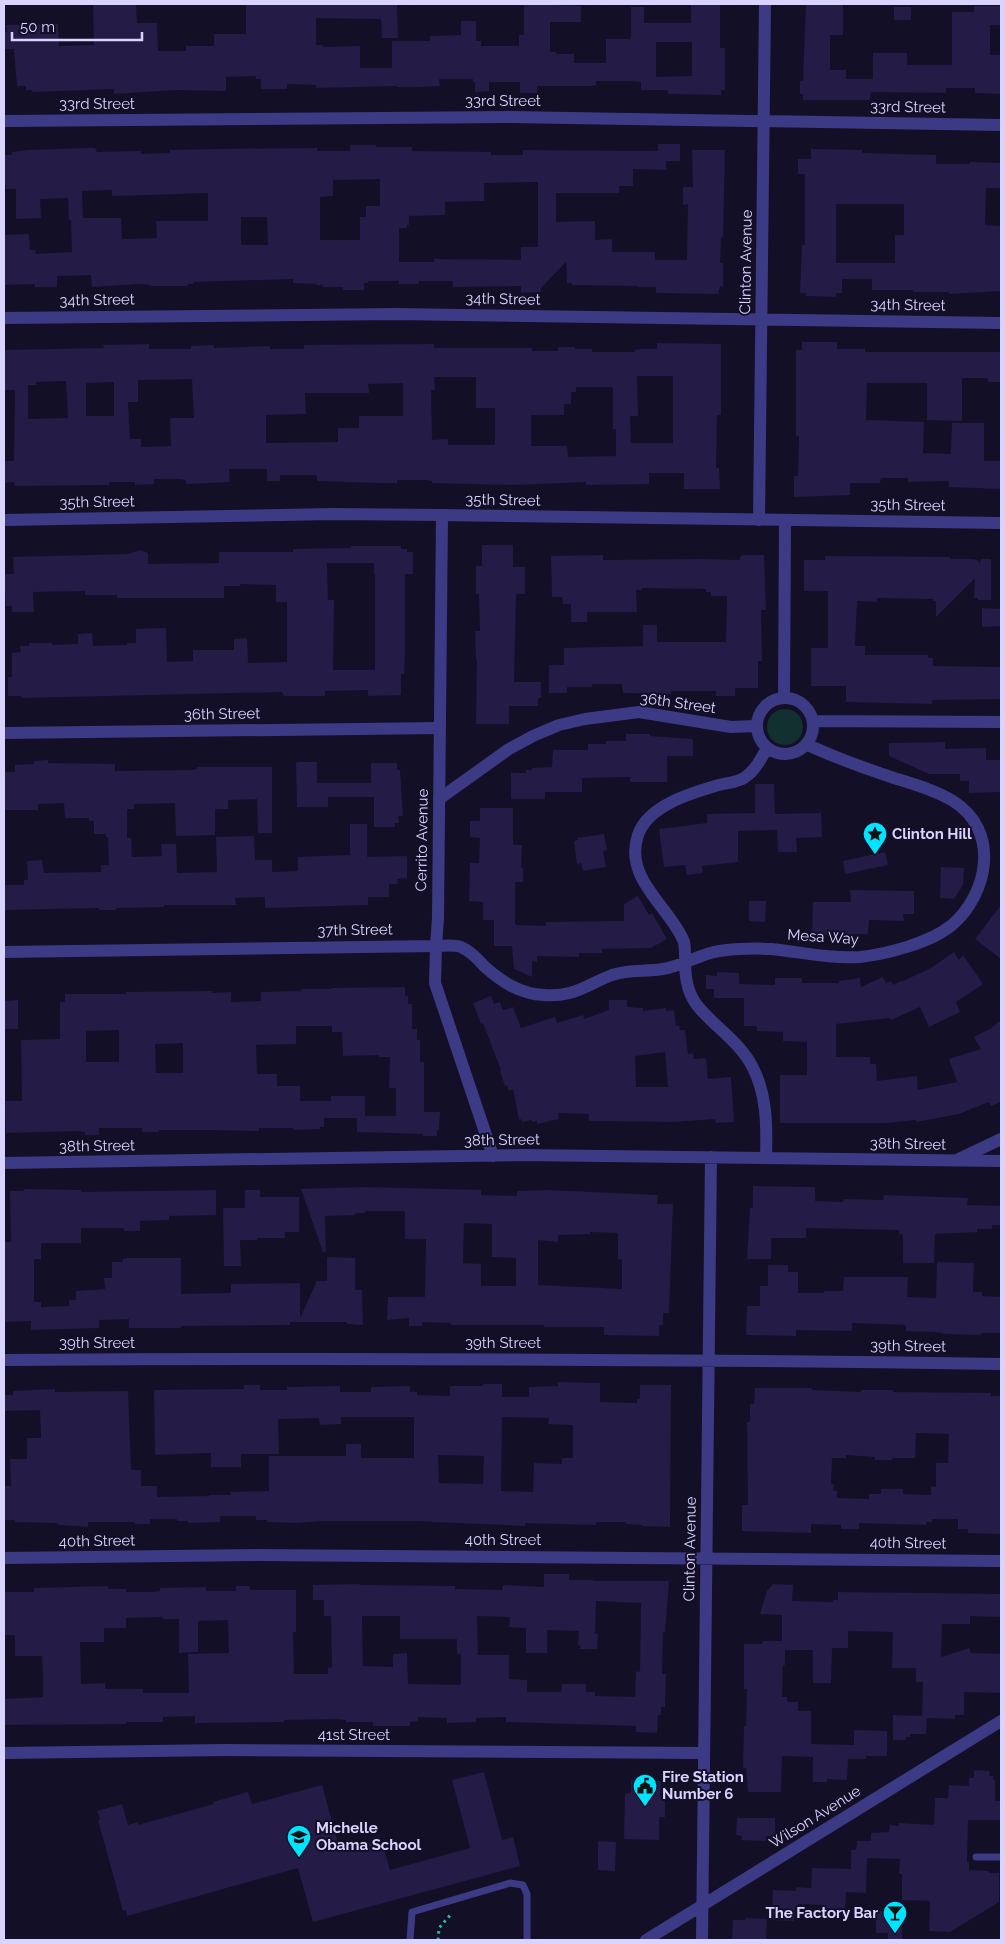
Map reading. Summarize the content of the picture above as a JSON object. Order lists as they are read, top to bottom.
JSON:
{
  "streets": {
    "street": [
      "33rd Street",
      "Clinton Avenue",
      "34th Street",
      "35th Street",
      "36th Street",
      "Cerrito Avenue",
      "37th Street",
      "Mesa Way",
      "38th Street",
      "39th Street",
      "40th Street",
      "41st Street",
      "Wilson Avenue"
    ]
  },
  "crossings": [
    ["33rd Street", "Clinton Avenue"],
    ["Clinton Avenue", "34th Street"],
    ["Clinton Avenue", "35th Street"],
    ["Clinton Avenue", "38th Street"],
    ["Clinton Avenue", "39th Street"],
    ["Clinton Avenue", "40th Street"],
    ["Clinton Avenue", "41st Street"],
    ["Clinton Avenue", "Wilson Avenue"],
    ["35th Street", "Cerrito Avenue"],
    ["36th Street", "Cerrito Avenue"],
    ["36th Street", "Mesa Way"],
    ["Cerrito Avenue", "37th Street"],
    ["Cerrito Avenue", "38th Street"],
    ["37th Street", "Mesa Way"]
  ],
  "places": {
    "place": ["Clinton Hill"],
    "public building": ["Fire Station Number 6"],
    "school or university": ["Michelle Obama School"],
    "bar": ["The Factory Bar"]
  },
  "scale_bar": "50 m"
}
